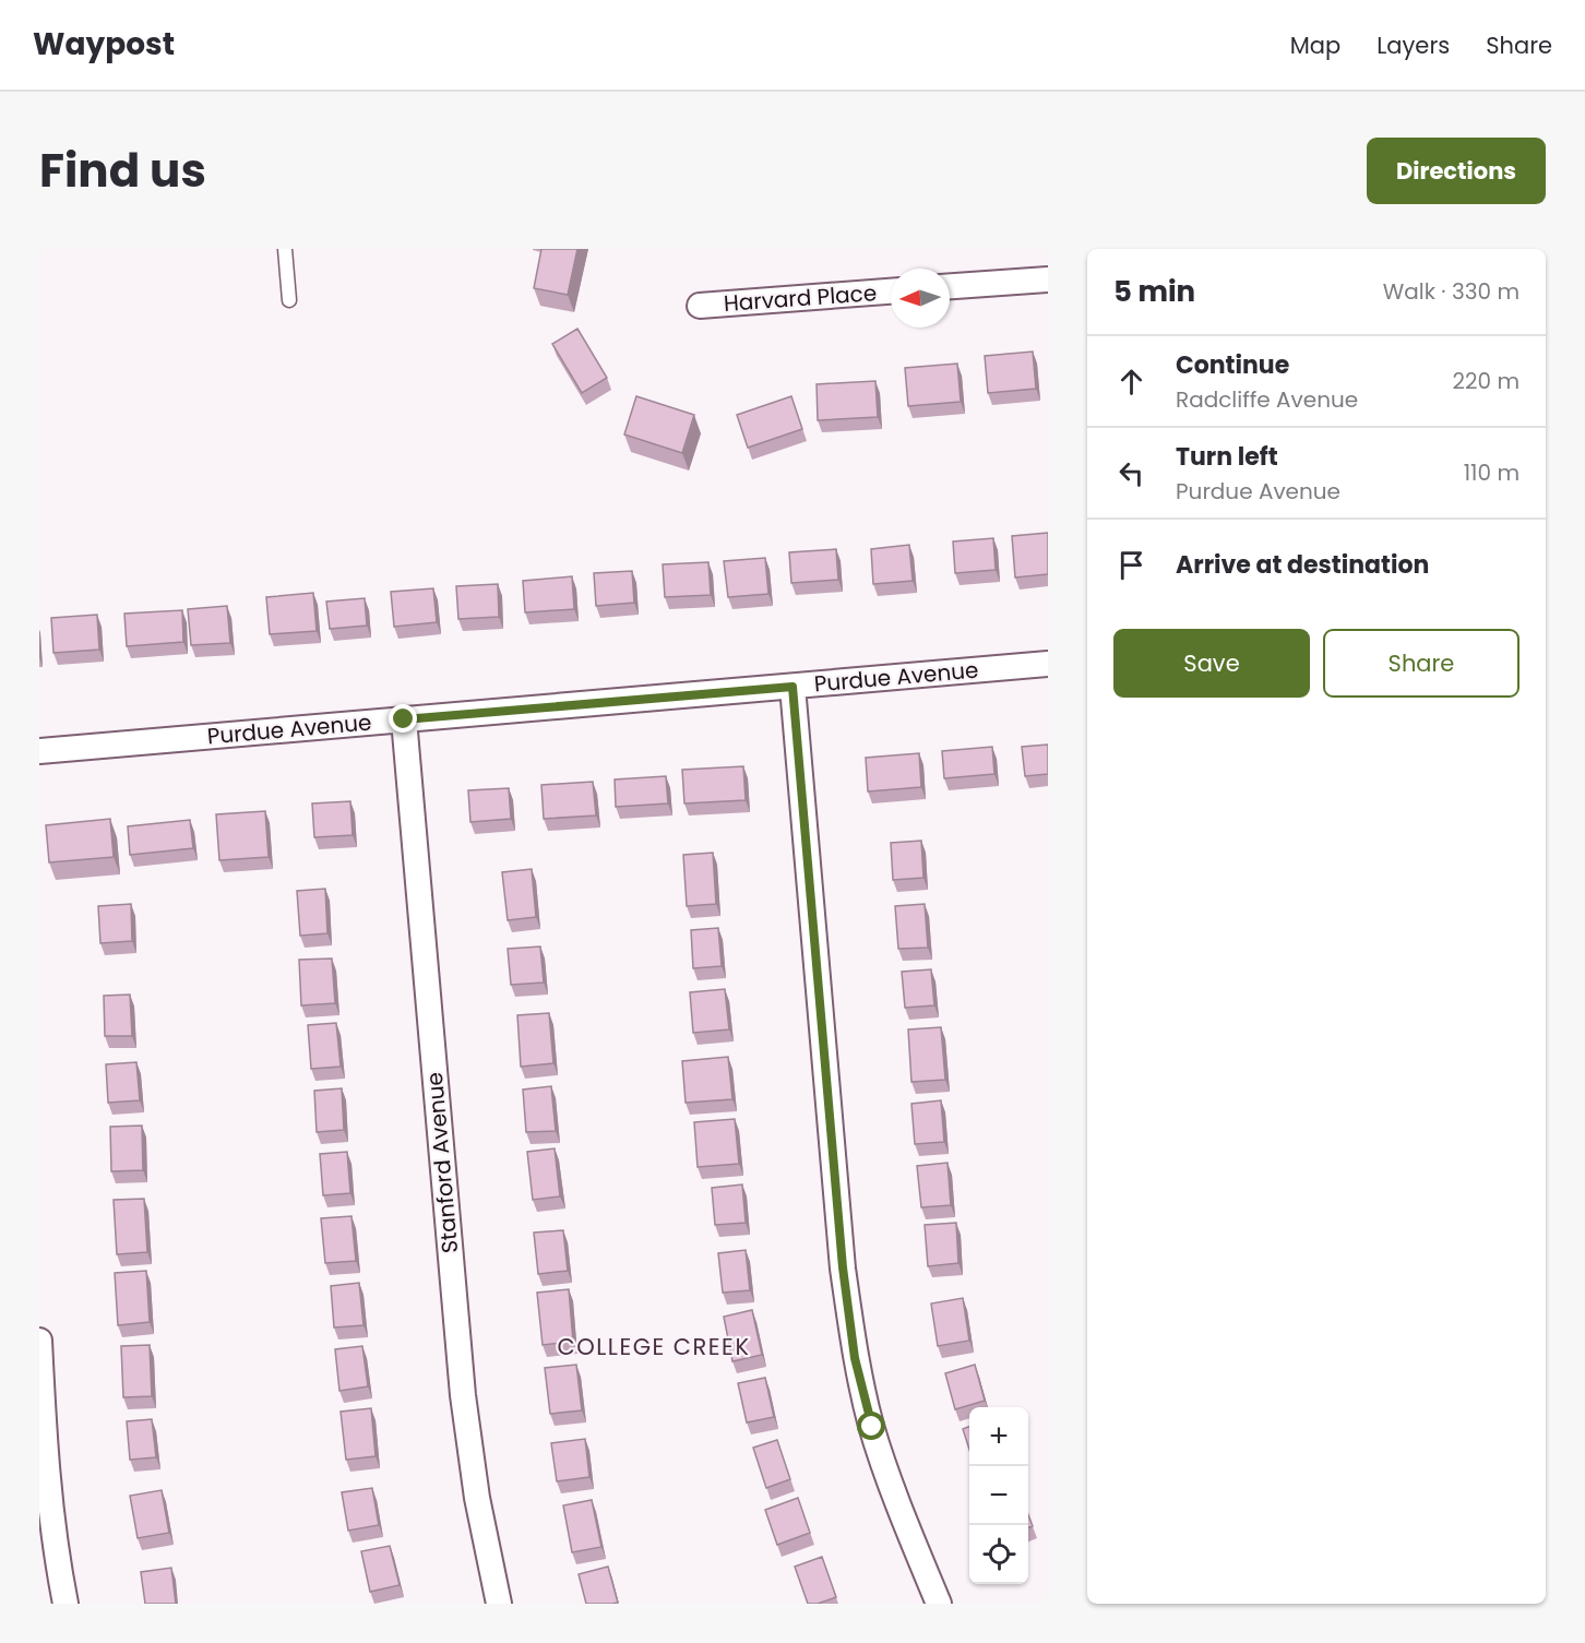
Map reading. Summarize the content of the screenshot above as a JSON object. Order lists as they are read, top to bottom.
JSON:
{
  "streets": {
    "street": ["Harvard Place", "Purdue Avenue", "Stanford Avenue"]
  },
  "crossings": [
    ["Purdue Avenue", "Stanford Avenue"]
  ],
  "districts": ["COLLEGE CREEK"],
  "north": "left",
  "page": {
    "header": "Waypost",
    "nav": ["Map", "Layers", "Share"],
    "title": "Find us",
    "buttons": [
      "Directions",
      ["Save", "Share"]
    ],
    "heading": ["5 min", "Walk · 330 m"],
    "list": [
      ["Continue", "Radcliffe Avenue", "220 m"],
      ["Turn left", "Purdue Avenue", "110 m"],
      "Arrive at destination"
    ],
    "map_buttons": ["+", "−"]
  }
}
